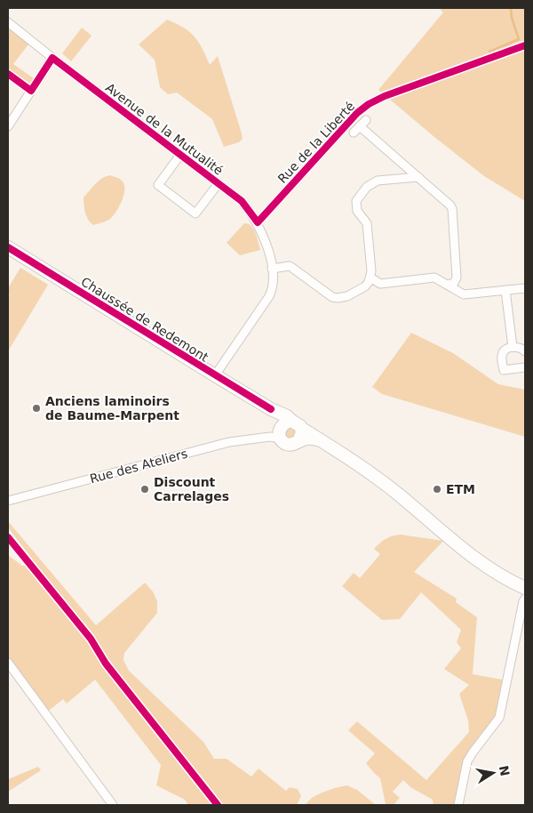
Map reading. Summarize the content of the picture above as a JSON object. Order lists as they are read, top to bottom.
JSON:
{
  "streets": {
    "main road": ["Chaussée de Redemont"],
    "street": ["Avenue de la Mutualité", "Rue de la Liberté", "Rue des Ateliers"]
  },
  "crossings": [
    ["Avenue de la Mutualité", "Rue de la Liberté"],
    ["Avenue de la Mutualité", "Chaussée de Redemont"],
    ["Chaussée de Redemont", "Rue des Ateliers"]
  ],
  "places": ["Anciens laminoirs de Baume-Marpent", "Discount Carrelages", "ETM"],
  "north": "right"
}
